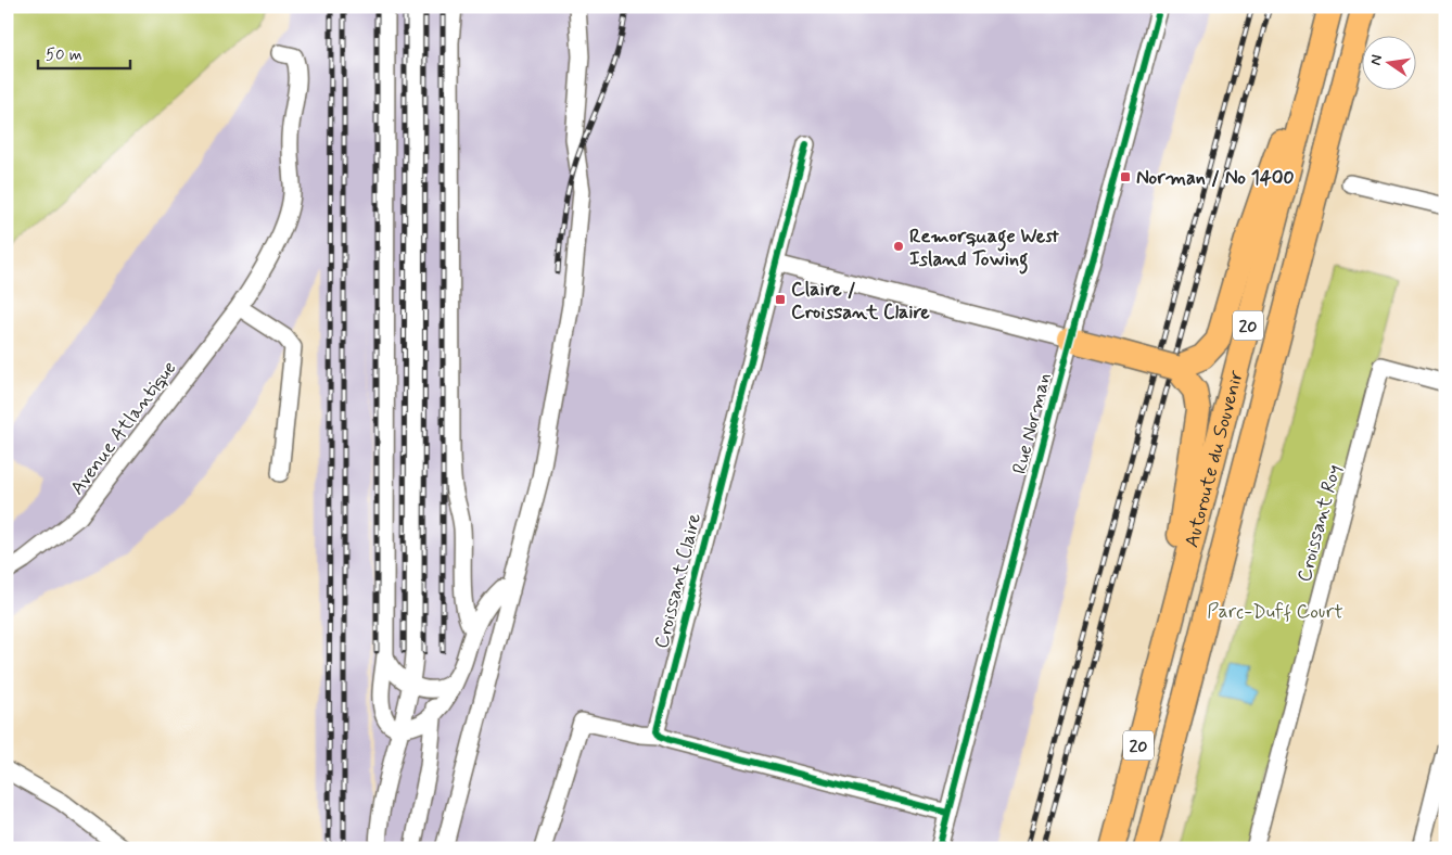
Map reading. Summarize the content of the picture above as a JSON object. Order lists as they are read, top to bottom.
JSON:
{
  "streets": {
    "highway": ["20", "Autoroute du Souvenir"],
    "street": [
      "Rue Norman",
      "Avenue Atlantique",
      "Croissant Roy",
      "Croissant Claire"
    ]
  },
  "parks": ["Parc-Duff Court"],
  "places": {
    "transit": ["Norman / No 1400", "Claire / Croissant Claire"],
    "other": ["Remorquage West Island Towing"]
  },
  "scale_bar": "50 m",
  "north": "left"
}
